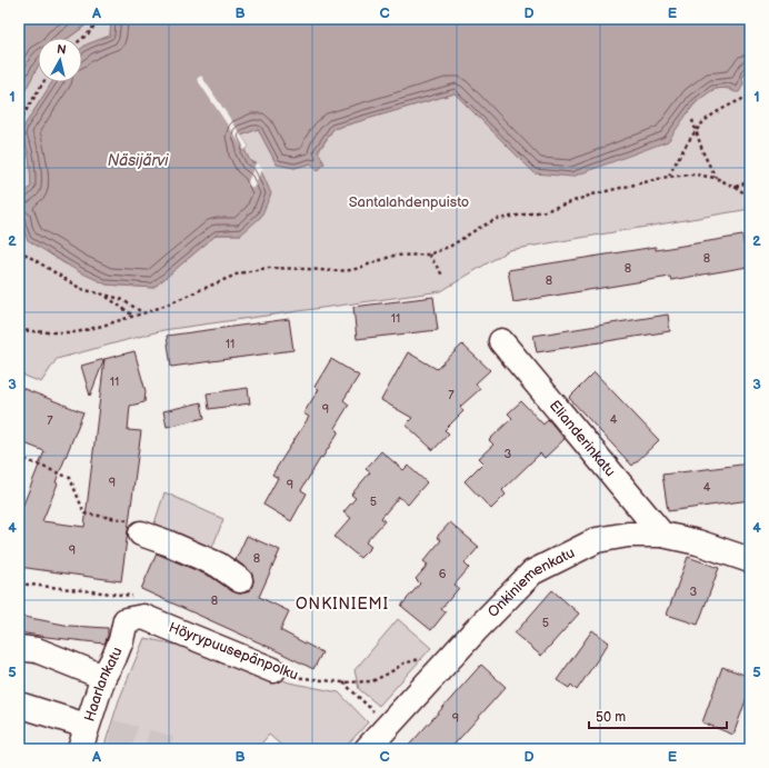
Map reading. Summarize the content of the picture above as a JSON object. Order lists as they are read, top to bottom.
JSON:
{
  "streets": {
    "main road": [
      "Elianderinkatu",
      "Onkiniemenkatu",
      "Höyrypuusepänpolku",
      "Haarlankatu"
    ]
  },
  "crossings": [
    ["Elianderinkatu", "Onkiniemenkatu"],
    ["Onkiniemenkatu", "Höyrypuusepänpolku"],
    ["Höyrypuusepänpolku", "Haarlankatu"]
  ],
  "districts": ["ONKINIEMI"],
  "water": ["Näsijärvi"],
  "parks": ["Santalahdenpuisto"],
  "house_numbers": [
    "8",
    "8",
    "8",
    "11",
    "11",
    "11",
    "7",
    "9",
    "4",
    "7",
    "3",
    "9",
    "9",
    "4",
    "5",
    "9",
    "8",
    "6",
    "3",
    "8",
    "5",
    "9"
  ],
  "scale_bar": "50 m",
  "north": "top",
  "grid": {
    "columns": [
      "A",
      "B",
      "C",
      "D",
      "E"
    ],
    "rows": [
      "1",
      "2",
      "3",
      "4",
      "5"
    ]
  }
}
